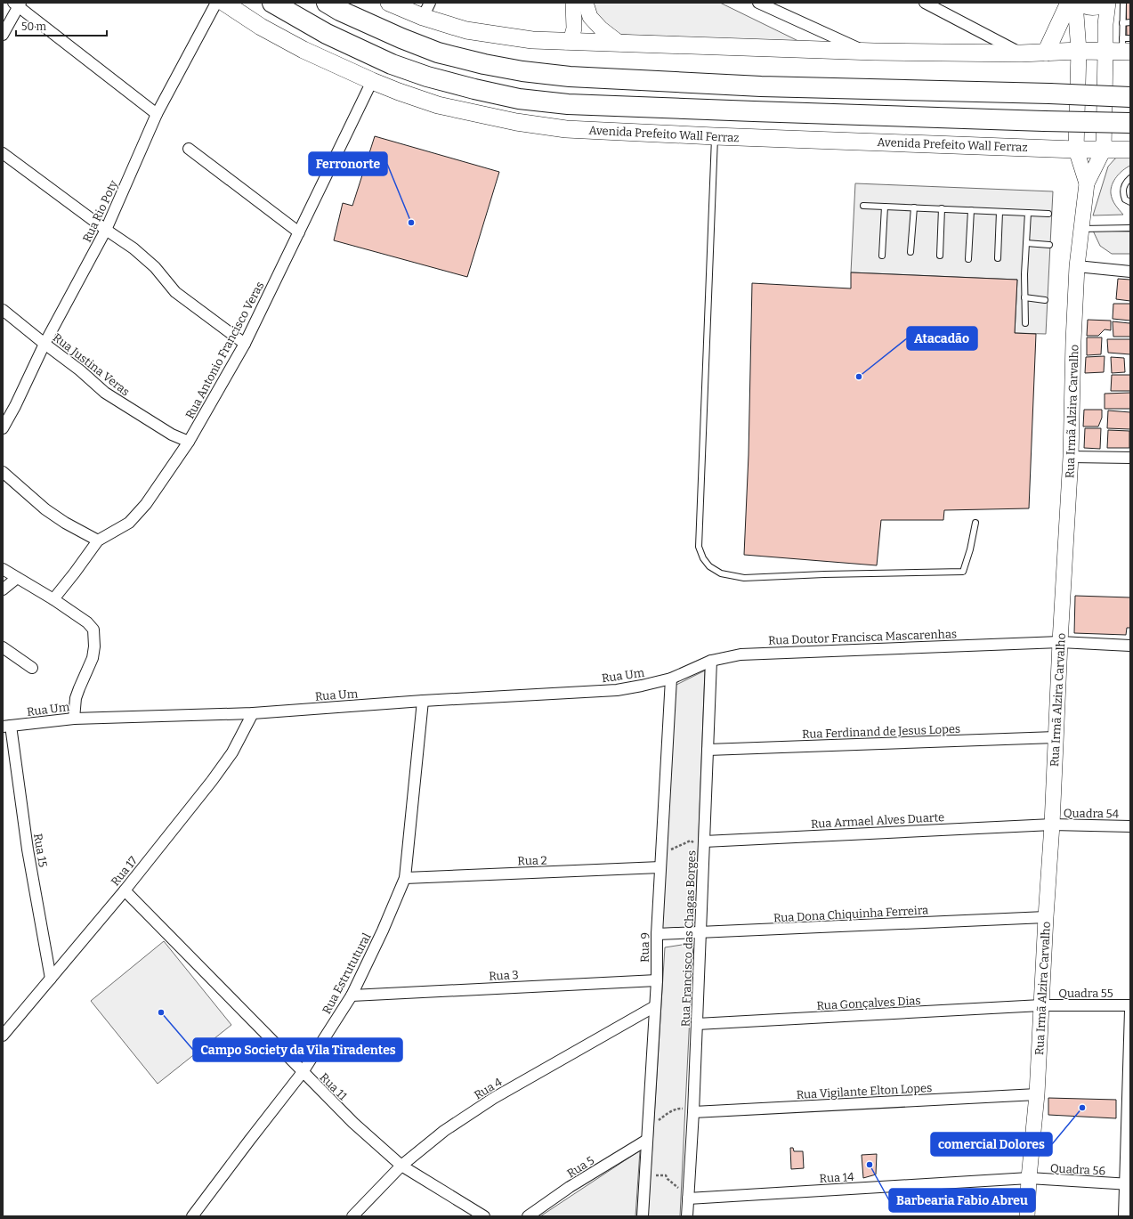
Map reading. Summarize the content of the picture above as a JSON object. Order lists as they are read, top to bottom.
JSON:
{
  "streets": {
    "main road": ["Avenida Prefeito Wall Ferraz"],
    "street": [
      "Rua Rio Poty",
      "Rua Antonio Francisco Veras",
      "Rua Justina Veras",
      "Rua Irmã Alzira Carvalho",
      "Rua Doutor Francisca Mascarenhas",
      "Rua Um",
      "Rua Ferdinand de Jesus Lopes",
      "Quadra 54",
      "Rua Armael Alves Duarte",
      "Rua 15",
      "Rua 2",
      "Rua 17",
      "Rua Dona Chiquinha Ferreira",
      "Rua Francisco das Chagas Borges",
      "Rua 9",
      "Rua Estrututural",
      "Rua 3",
      "Quadra 55",
      "Rua Gonçalves Dias",
      "Rua 11",
      "Rua 4",
      "Rua Vigilante Elton Lopes",
      "Rua 5",
      "Quadra 56",
      "Rua 14"
    ]
  },
  "crossings": [
    ["Avenida Prefeito Wall Ferraz", "Rua Antonio Francisco Veras"],
    ["Avenida Prefeito Wall Ferraz", "Rua Irmã Alzira Carvalho"],
    ["Rua Rio Poty", "Rua Justina Veras"],
    ["Rua Antonio Francisco Veras", "Rua Justina Veras"],
    ["Rua Irmã Alzira Carvalho", "Rua Doutor Francisca Mascarenhas"],
    ["Rua Irmã Alzira Carvalho", "Rua Ferdinand de Jesus Lopes"],
    ["Rua Irmã Alzira Carvalho", "Quadra 54"],
    ["Rua Irmã Alzira Carvalho", "Rua Armael Alves Duarte"],
    ["Rua Irmã Alzira Carvalho", "Rua Dona Chiquinha Ferreira"],
    ["Rua Irmã Alzira Carvalho", "Quadra 55"],
    ["Rua Irmã Alzira Carvalho", "Rua Gonçalves Dias"],
    ["Rua Irmã Alzira Carvalho", "Rua Vigilante Elton Lopes"],
    ["Rua Irmã Alzira Carvalho", "Quadra 56"],
    ["Rua Irmã Alzira Carvalho", "Rua 14"],
    ["Rua Doutor Francisca Mascarenhas", "Rua Um"],
    ["Rua Doutor Francisca Mascarenhas", "Rua Francisco das Chagas Borges"],
    ["Rua Doutor Francisca Mascarenhas", "Rua 9"],
    ["Rua Um", "Rua 15"],
    ["Rua Um", "Rua 17"],
    ["Rua Um", "Rua 9"],
    ["Rua Um", "Rua Estrututural"],
    ["Rua Ferdinand de Jesus Lopes", "Rua Francisco das Chagas Borges"],
    ["Quadra 54", "Rua Armael Alves Duarte"],
    ["Rua Armael Alves Duarte", "Rua Francisco das Chagas Borges"],
    ["Rua 15", "Rua 17"],
    ["Rua 2", "Rua 9"],
    ["Rua 2", "Rua Estrututural"],
    ["Rua 17", "Rua 11"],
    ["Rua Dona Chiquinha Ferreira", "Rua Francisco das Chagas Borges"],
    ["Rua Dona Chiquinha Ferreira", "Rua 9"],
    ["Rua Francisco das Chagas Borges", "Rua Gonçalves Dias"],
    ["Rua Francisco das Chagas Borges", "Rua Vigilante Elton Lopes"],
    ["Rua Francisco das Chagas Borges", "Rua 14"],
    ["Rua 9", "Rua 3"],
    ["Rua 9", "Rua 4"],
    ["Rua 9", "Rua 5"],
    ["Rua Estrututural", "Rua 3"],
    ["Rua Estrututural", "Rua 11"],
    ["Quadra 55", "Rua Gonçalves Dias"],
    ["Rua 11", "Rua 4"],
    ["Quadra 56", "Rua 14"]
  ],
  "places": [
    "Ferronorte",
    "Atacadão",
    "Campo Society da Vila Tiradentes",
    "comercial Dolores",
    "Barbearia Fabio Abreu"
  ],
  "scale_bar": "50 m"
}
